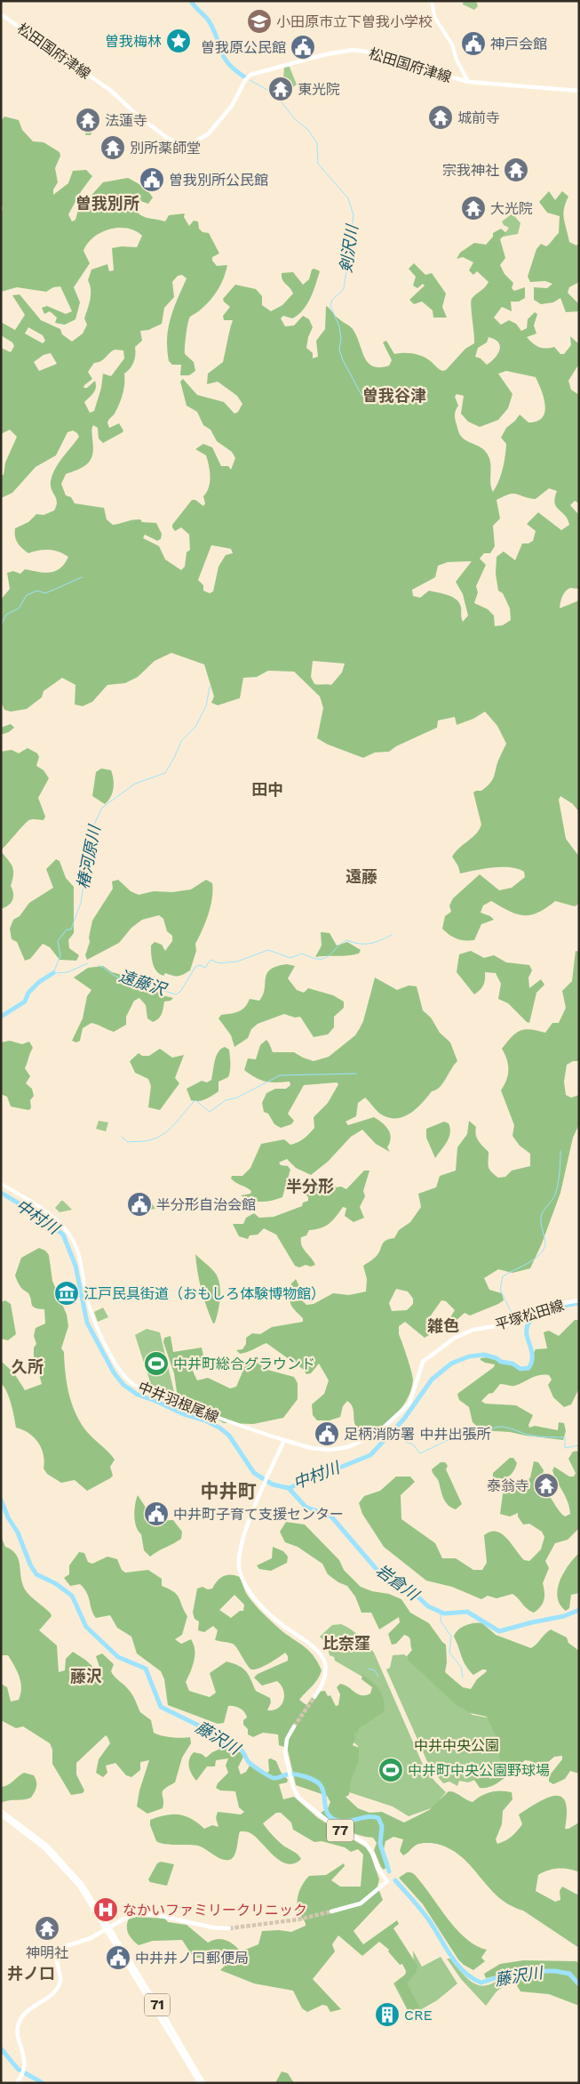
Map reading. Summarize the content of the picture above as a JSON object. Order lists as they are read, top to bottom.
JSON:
{
  "streets": {
    "main road": [
      "松田国府津線",
      "平塚松田線",
      "中井羽根尾線",
      "77",
      "71"
    ]
  },
  "crossings": [
    ["平塚松田線", "中井羽根尾線"]
  ],
  "districts": [
    "曽我別所",
    "曽我谷津",
    "田中",
    "遠藤",
    "半分形",
    "雑色",
    "久所",
    "中井町",
    "比奈窪",
    "藤沢",
    "井ノ口"
  ],
  "water": [
    "剣沢川",
    "椿河原川",
    "遠藤沢",
    "中村川",
    "岩倉川",
    "藤沢川"
  ],
  "parks": ["中井中央公園"],
  "places": {
    "school or university": ["小田原市立下曽我小学校"],
    "place": ["曽我梅林"],
    "public building": [
      "神戸会館",
      "曽我原公民館",
      "曽我別所公民館",
      "半分形自治会館",
      "足柄消防署 中井出張所",
      "中井町子育て支援センター",
      "中井井ノ口郵便局"
    ],
    "temple": [
      "東光院",
      "城前寺",
      "法蓮寺",
      "別所薬師堂",
      "宗我神社",
      "大光院",
      "泰翁寺",
      "神明社"
    ],
    "museum": ["江戸民具街道（おもしろ体験博物館）"],
    "sports": ["中井町総合グラウンド", "中井町中央公園野球場"],
    "hospital": ["なかいファミリークリニック"],
    "building": ["CRE"]
  }
}
